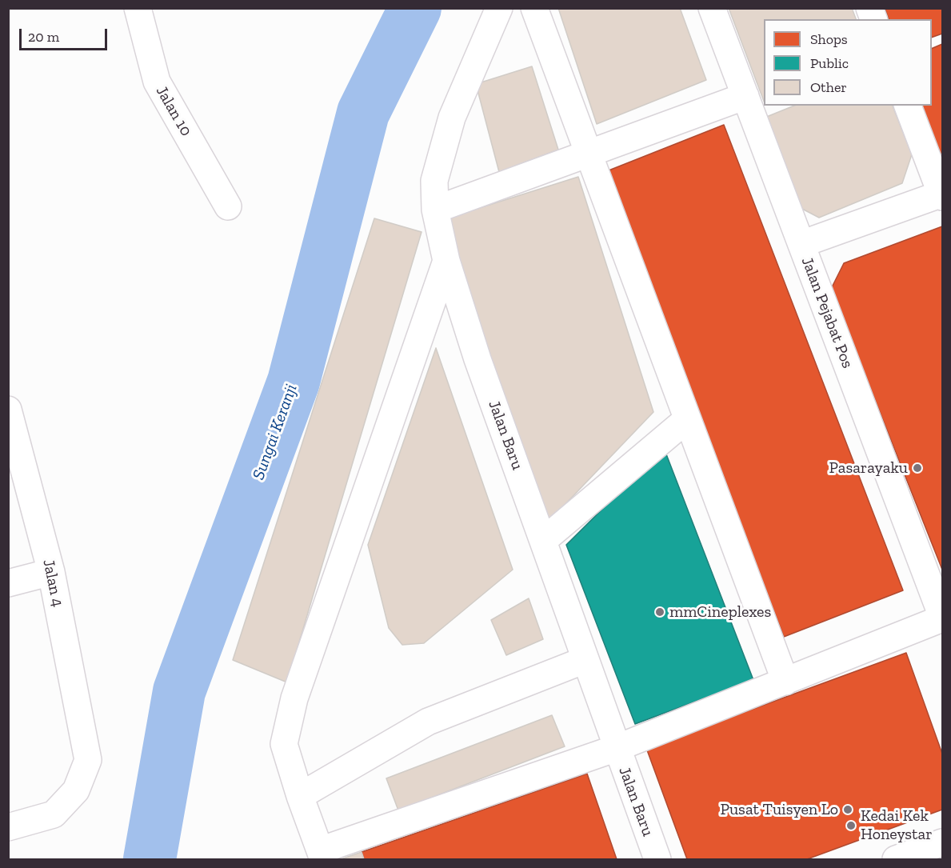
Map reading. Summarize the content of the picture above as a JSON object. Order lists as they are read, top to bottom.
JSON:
{
  "streets": {
    "street": [
      "Jalan 10",
      "Jalan Pejabat Pos",
      "Jalan Baru",
      "Jalan 4"
    ]
  },
  "water": ["Sungai Keranji"],
  "places": [
    "Pasarayaku",
    "mmCineplexes",
    "Pusat Tuisyen Lo",
    "Kedai Kek Honeystar"
  ],
  "legend": ["Shops", "Public", "Other"],
  "scale_bar": "20 m"
}
